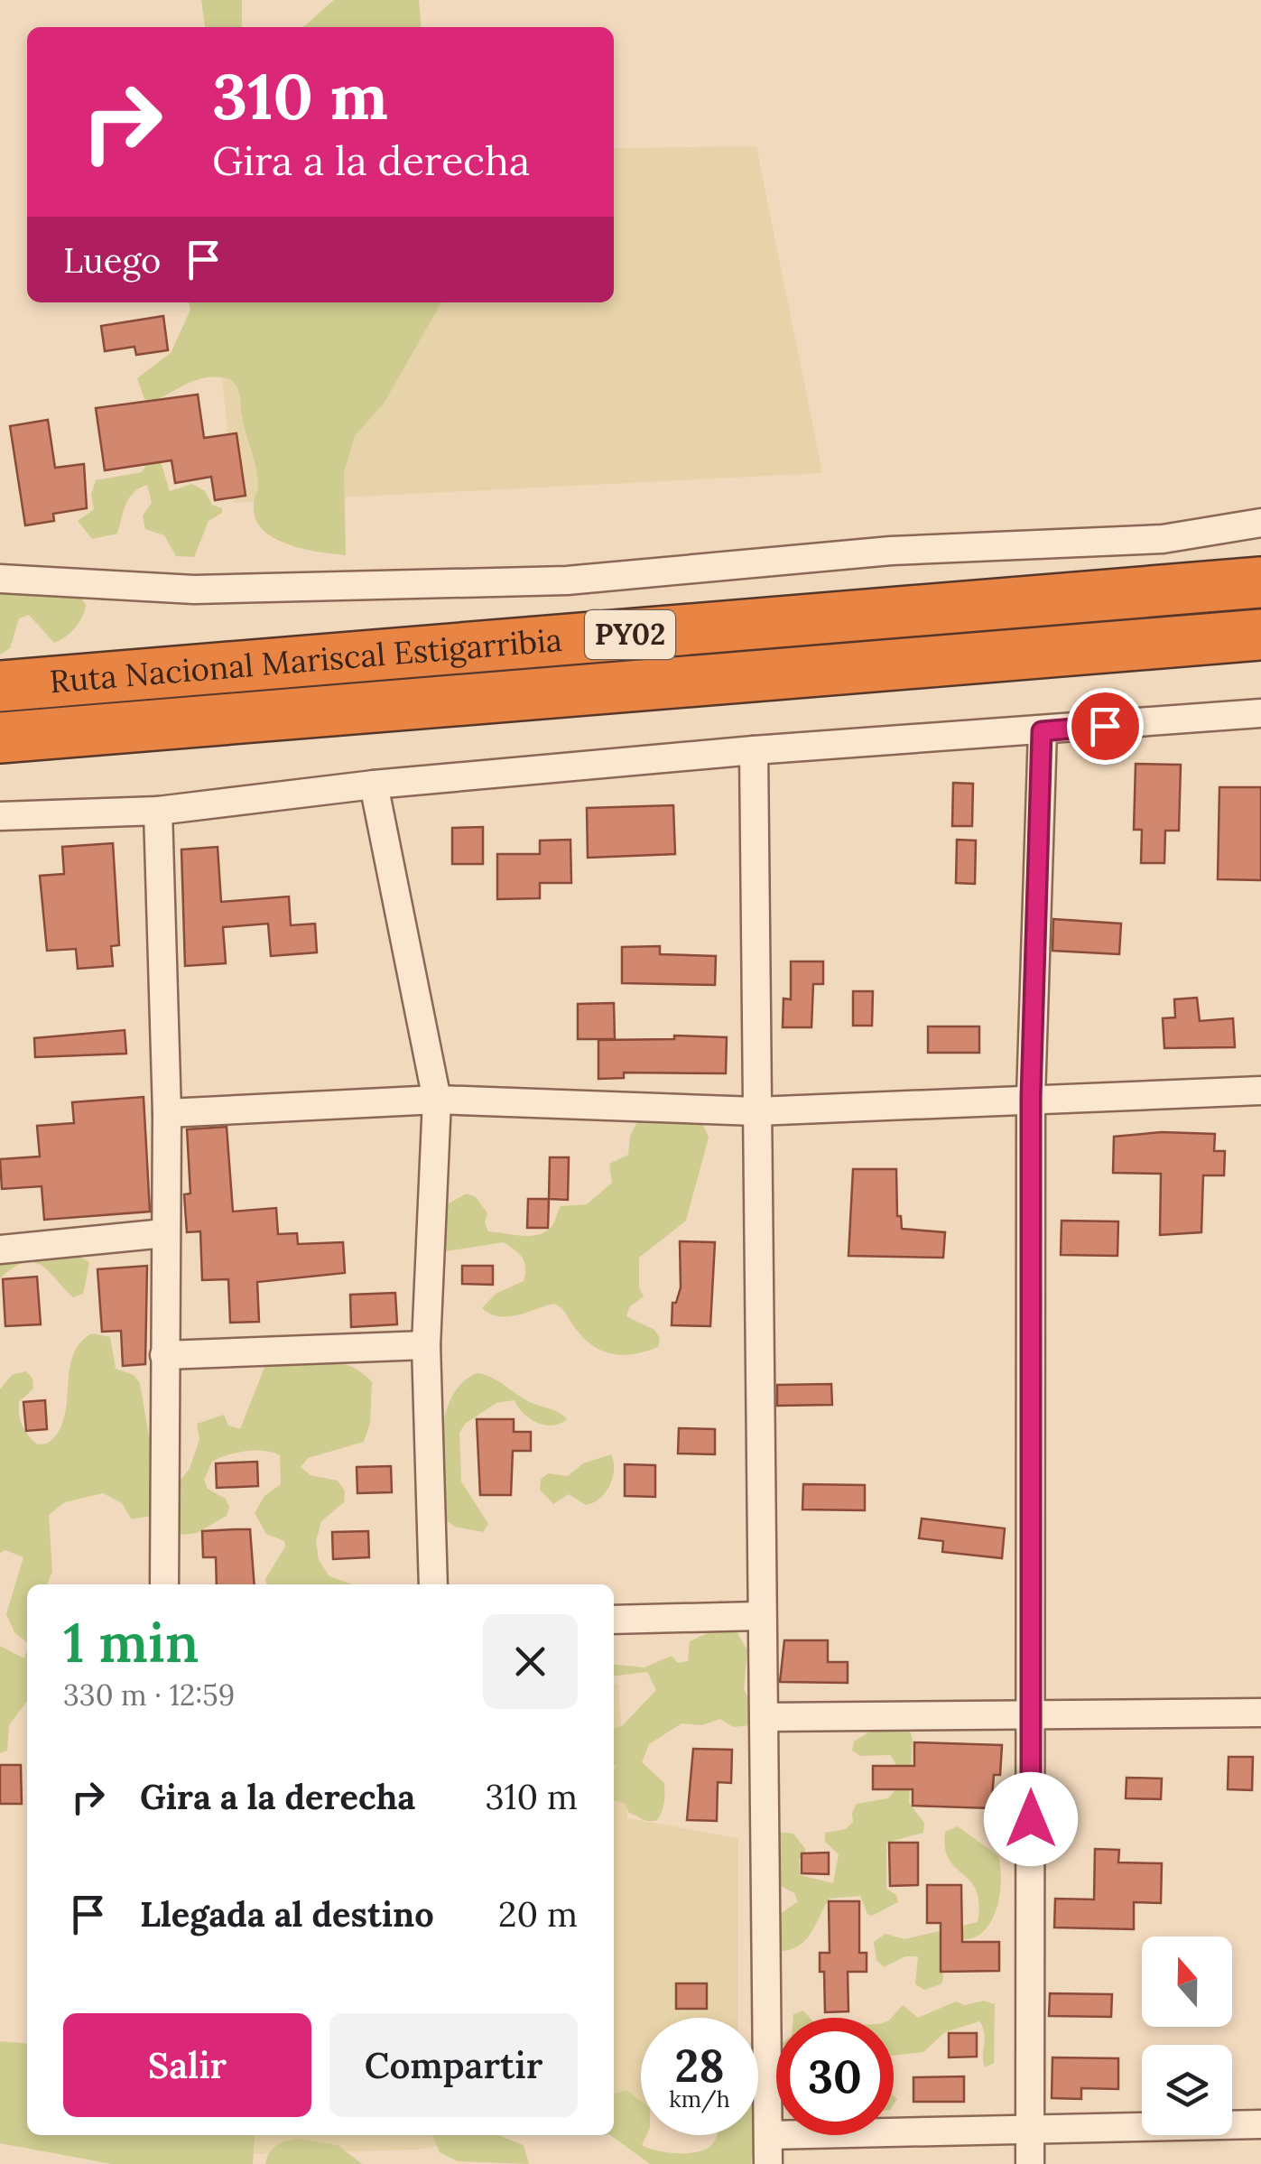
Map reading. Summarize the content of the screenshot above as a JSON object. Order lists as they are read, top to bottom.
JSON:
{
  "streets": {
    "highway": ["PY02", "Ruta Nacional Mariscal Estigarribia"]
  },
  "north": "top",
  "page": {
    "turn": ["310 m", "Gira a la derecha"],
    "then": "Luego",
    "heading": ["1 min", "330 m · 12:59"],
    "list": [
      {
        "name": "Gira a la derecha",
        "value": "310 m"
      },
      {
        "name": "Llegada al destino",
        "value": "20 m"
      }
    ],
    "buttons": ["Salir", "Compartir"],
    "speed": "28 km/h",
    "limit": "30"
  }
}
